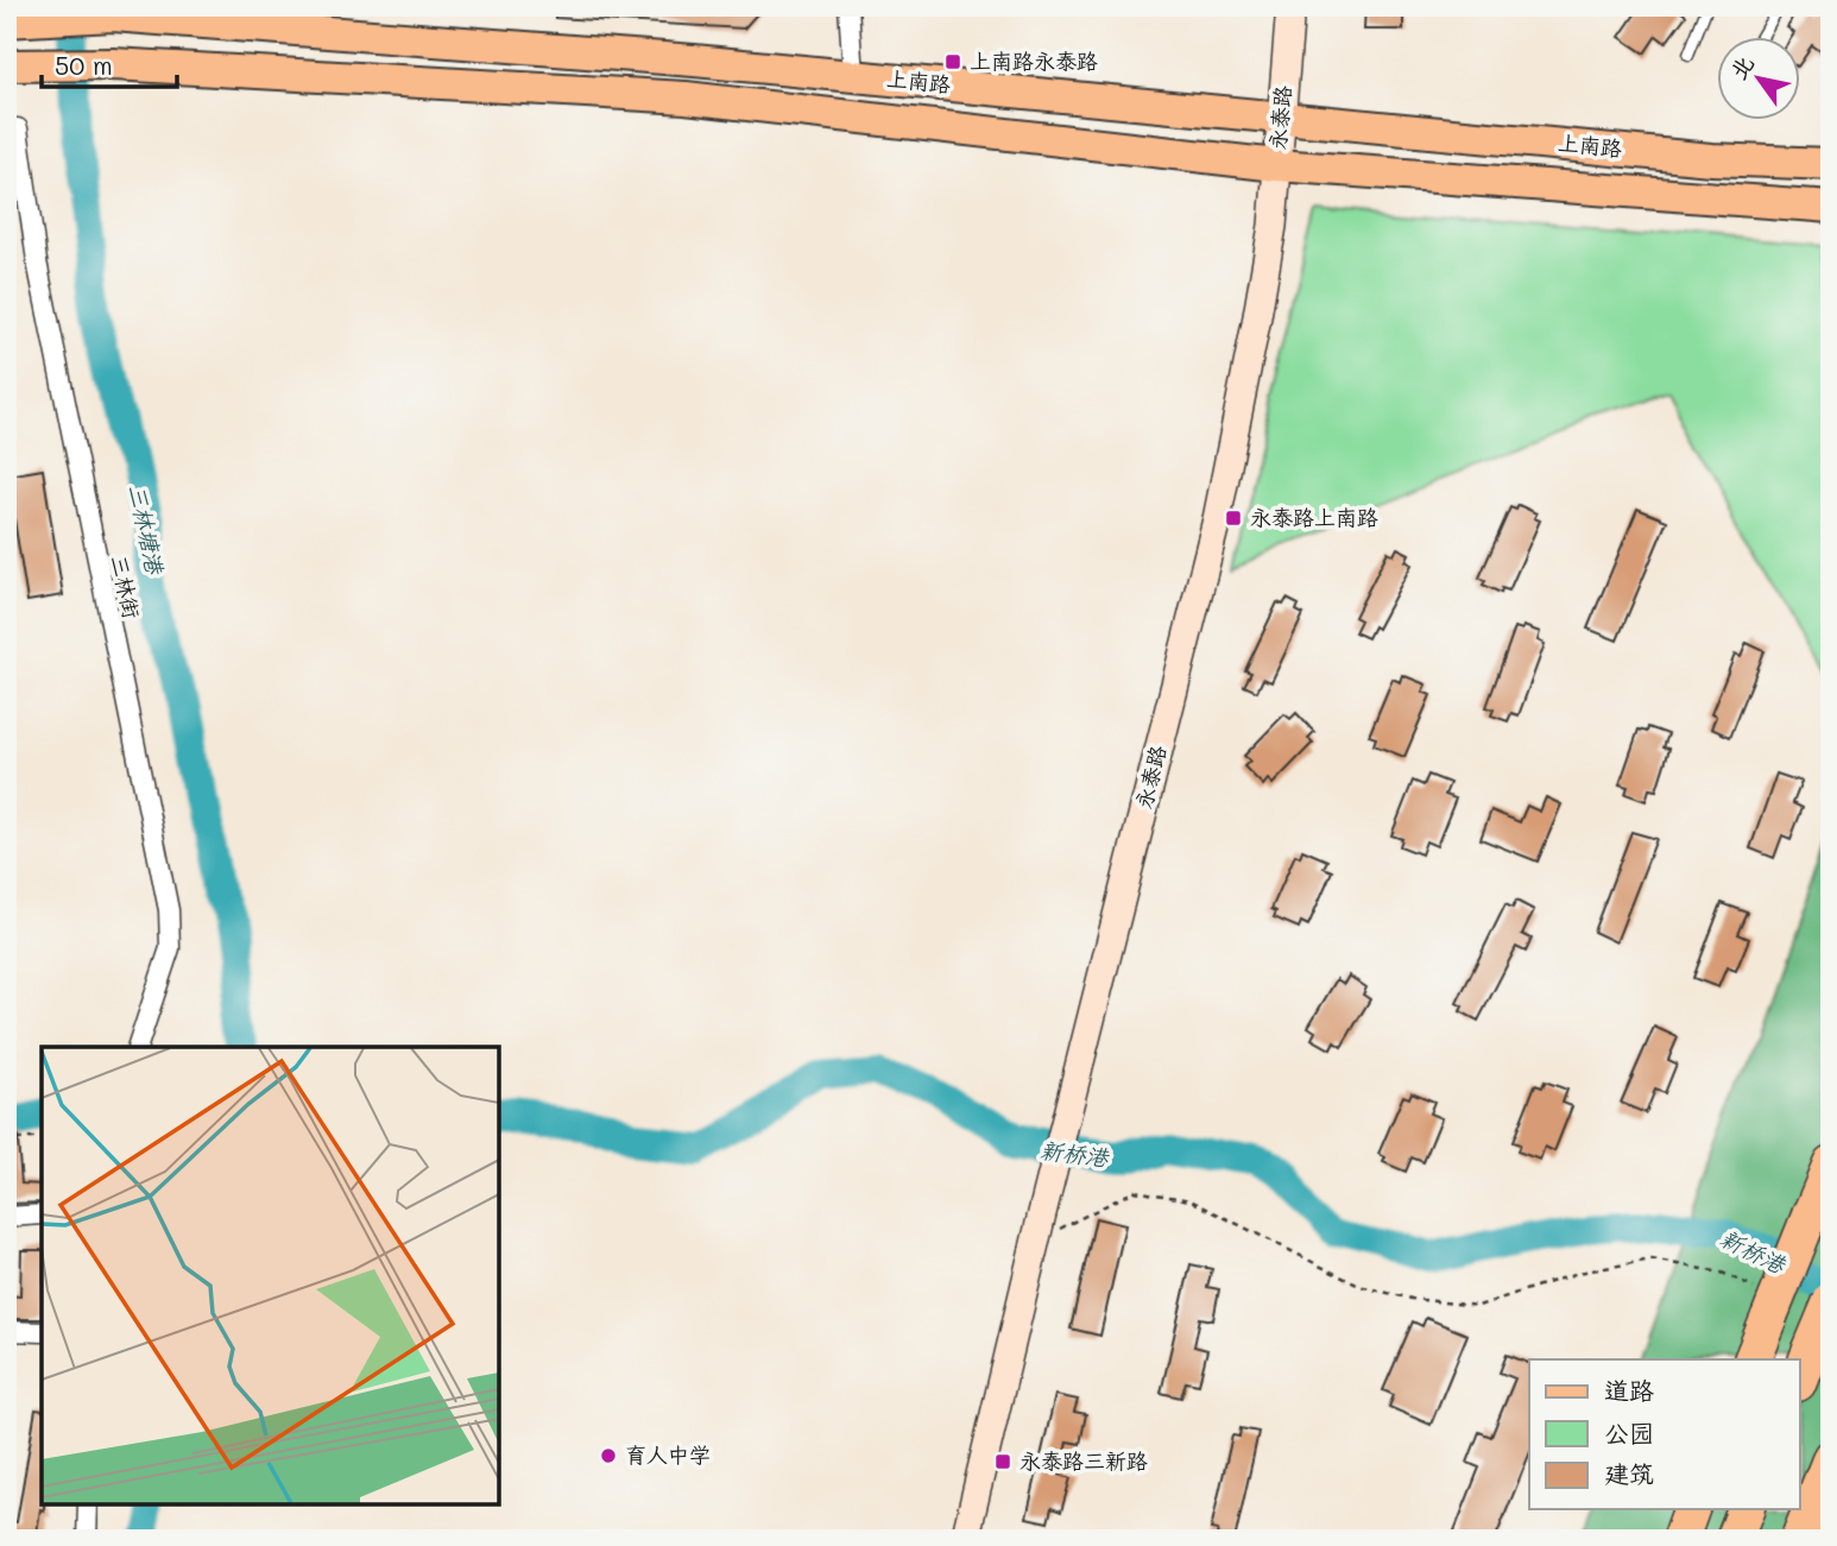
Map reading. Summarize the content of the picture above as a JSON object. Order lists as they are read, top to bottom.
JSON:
{
  "streets": {
    "main road": ["上南路"],
    "street": ["永泰路", "三林街"]
  },
  "crossings": [
    ["上南路", "永泰路"]
  ],
  "water": ["三林塘港", "新桥港"],
  "places": {
    "transit": ["上南路永泰路", "永泰路上南路", "永泰路三新路"],
    "other": ["育人中学"]
  },
  "legend": ["道路", "公园", "建筑"],
  "scale_bar": "50 m",
  "north": "top left"
}
